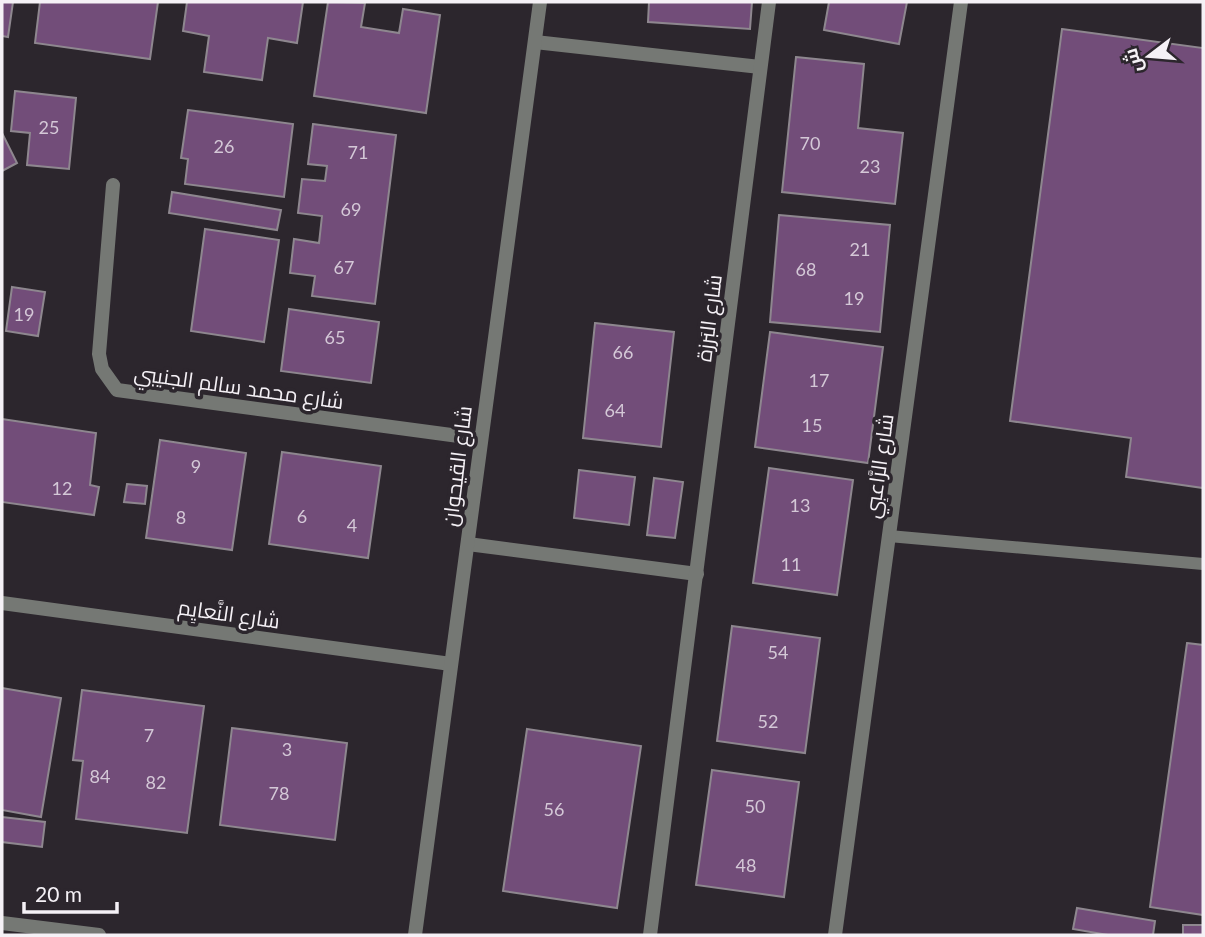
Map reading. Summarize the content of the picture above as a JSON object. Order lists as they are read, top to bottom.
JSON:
{
  "streets": {
    "street": [
      "شارع البَرزة",
      "شارع محمد سالم الجنيبي",
      "شارع القيحوان",
      "شارع الرَّاعبِي",
      "شارع النَّعايِم"
    ]
  },
  "crossings": [
    ["شارع محمد سالم الجنيبي", "شارع القيحوان"],
    ["شارع القيحوان", "شارع النَّعايِم"]
  ],
  "house_numbers": [
    "25",
    "70",
    "26",
    "71",
    "23",
    "69",
    "21",
    "67",
    "68",
    "19",
    "19",
    "65",
    "66",
    "17",
    "64",
    "15",
    "9",
    "12",
    "13",
    "6",
    "8",
    "4",
    "11",
    "54",
    "52",
    "7",
    "3",
    "84",
    "82",
    "78",
    "50",
    "56",
    "48"
  ],
  "scale_bar": "20 m",
  "north": "left"
}
